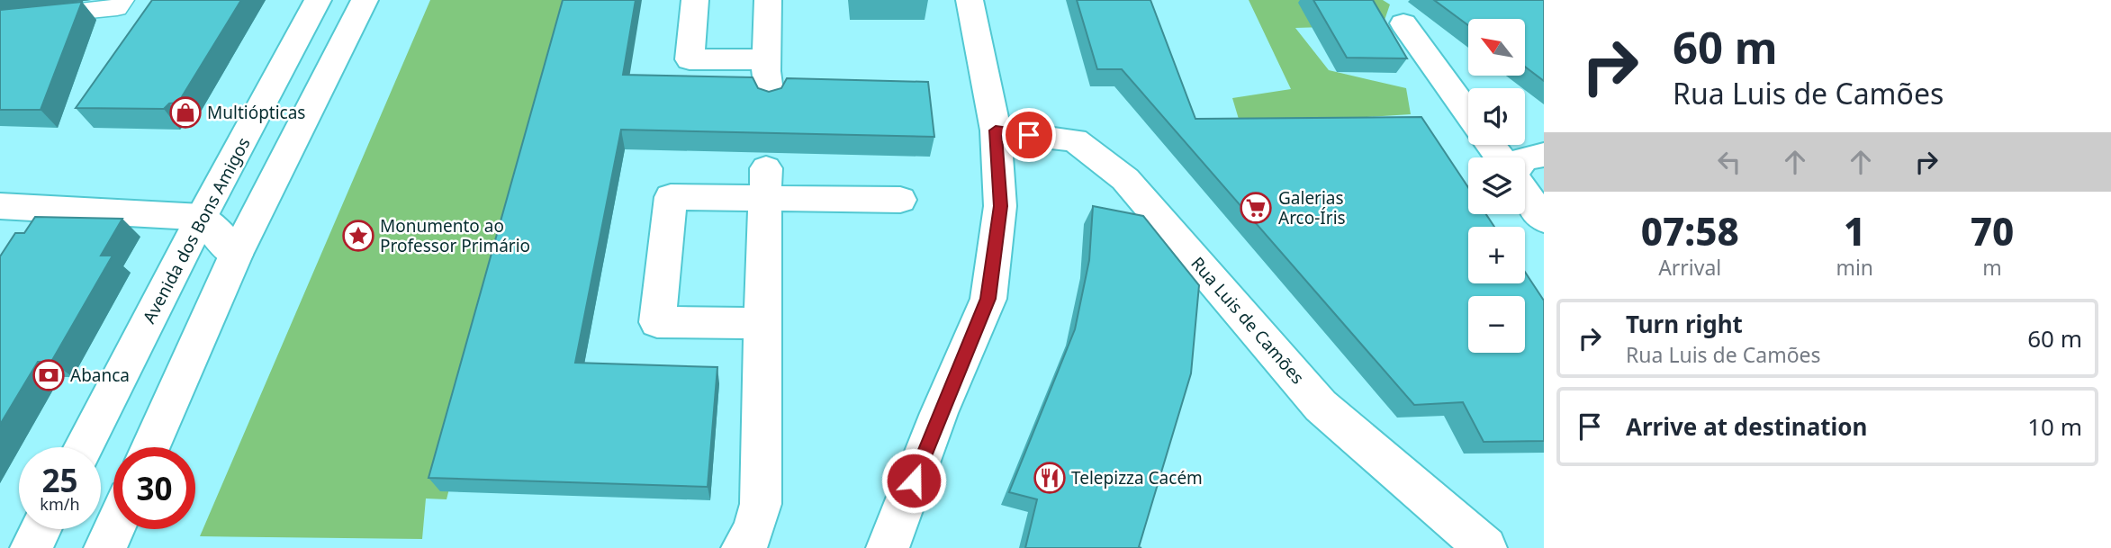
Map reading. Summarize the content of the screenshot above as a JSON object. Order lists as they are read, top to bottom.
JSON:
{
  "streets": {
    "street": ["Avenida dos Bons Amigos", "Rua Luis de Camões"]
  },
  "places": {
    "shop": ["Multiópticas"],
    "supermarket": ["Galerias Arco-Íris"],
    "place": ["Monumento ao Professor Primário"],
    "bank": ["Abanca"],
    "restaurant": ["Telepizza Cacém"]
  },
  "north": "top left",
  "page": {
    "turn": ["60 m", "Rua Luis de Camões"],
    "map_buttons": ["+", "−"],
    "eta": [
      "07:58",
      "Arrival",
      "1",
      "min",
      "70",
      "m"
    ],
    "list": [
      {
        "name": "Turn right",
        "note": "Rua Luis de Camões",
        "value": "60 m"
      },
      {
        "name": "Arrive at destination",
        "value": "10 m"
      }
    ],
    "speed": "25 km/h",
    "limit": "30"
  }
}
